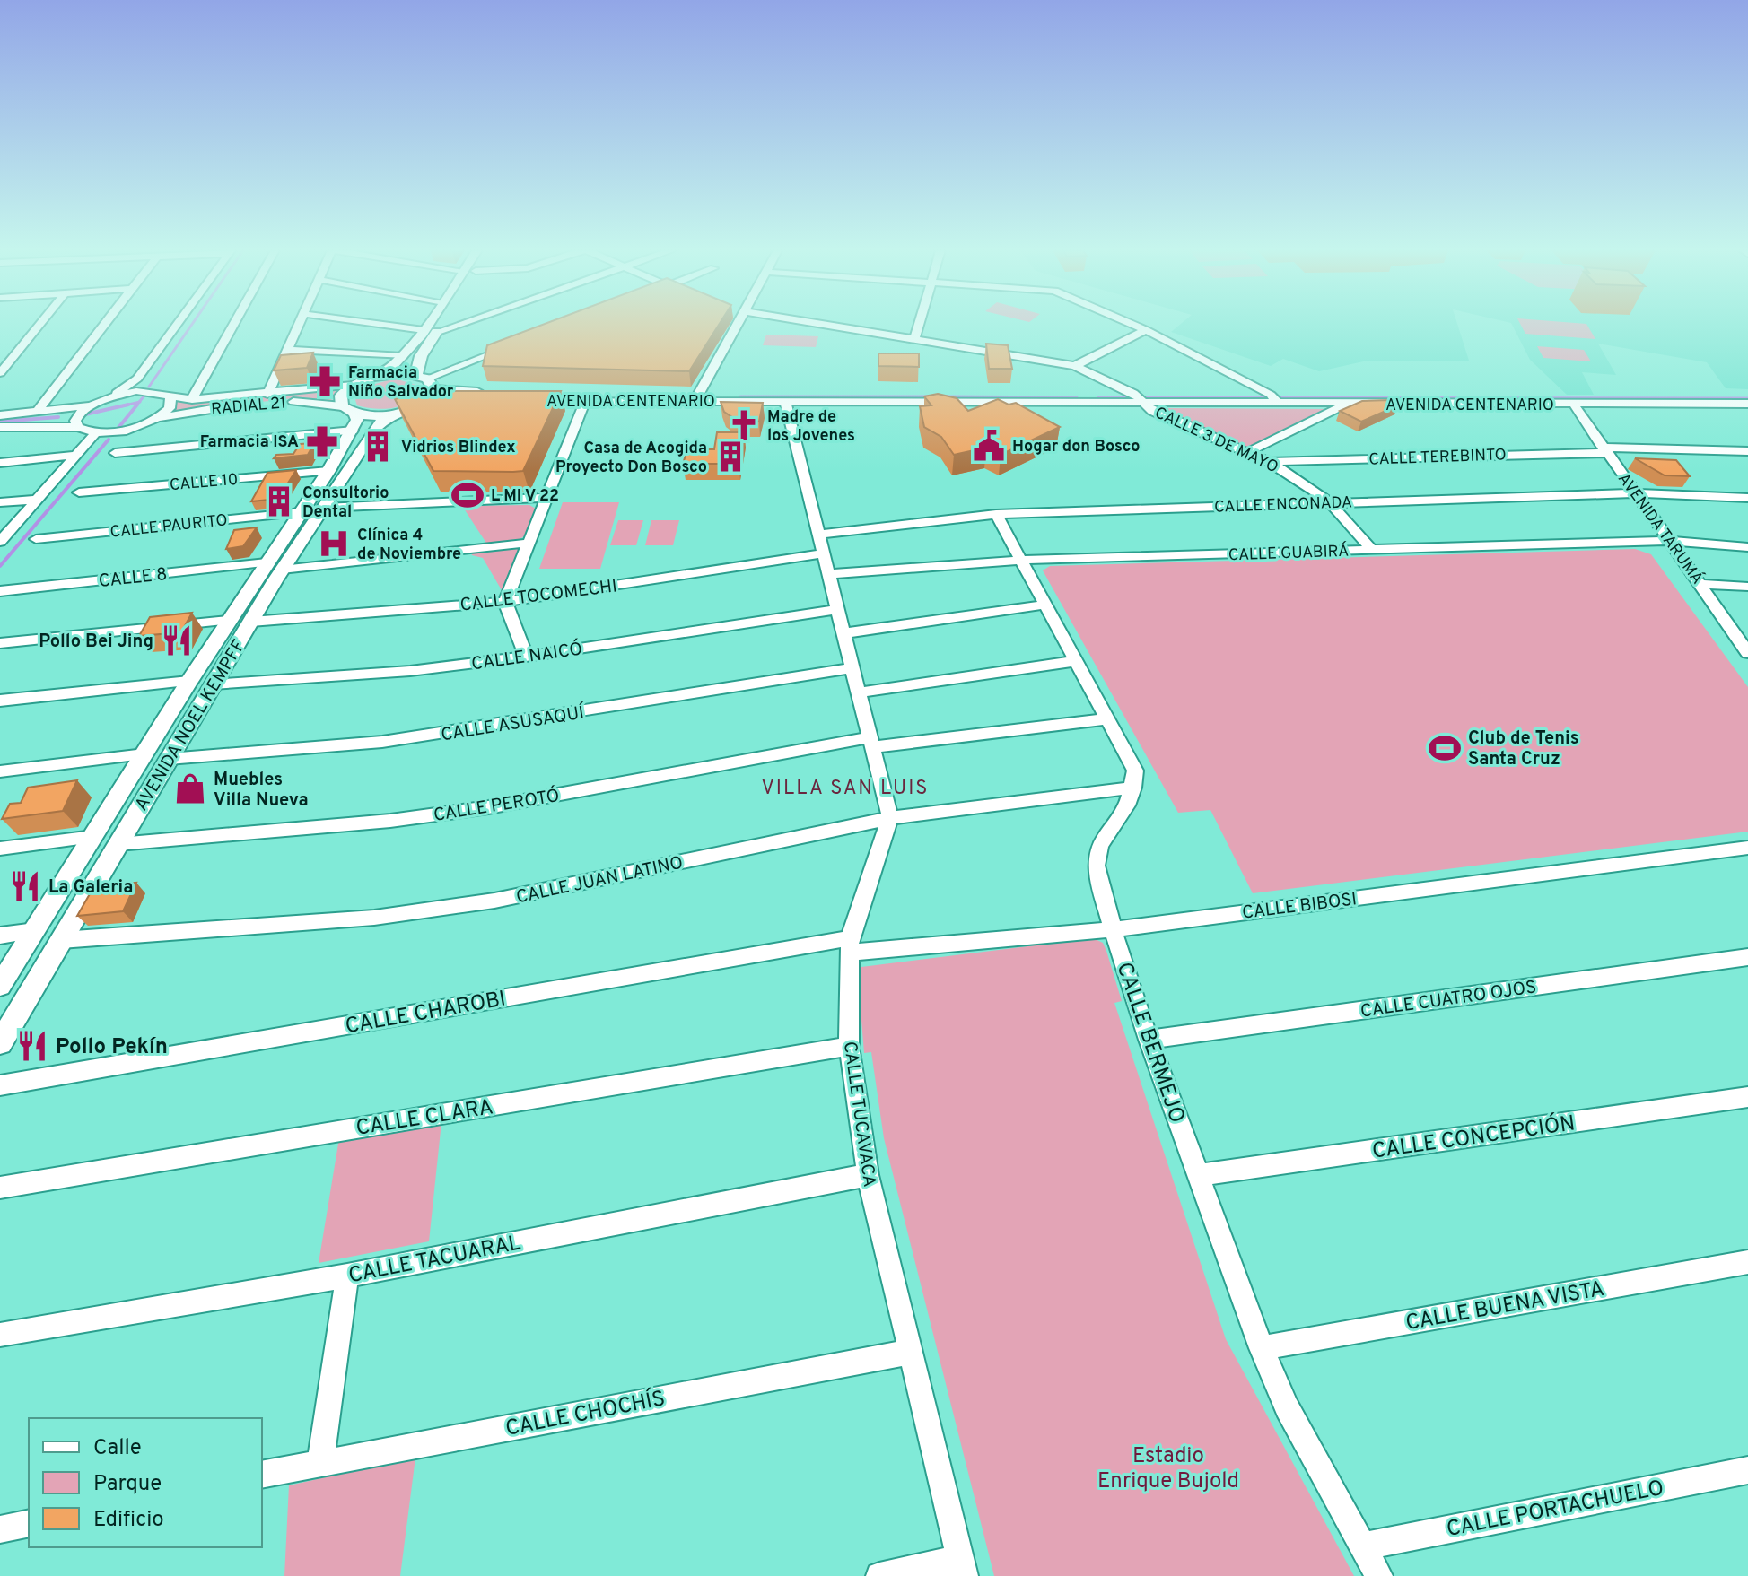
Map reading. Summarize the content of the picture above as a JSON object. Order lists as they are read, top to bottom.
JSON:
{
  "streets": {
    "main road": ["AVENIDA NOEL KEMPFF"],
    "street": [
      "AVENIDA CENTENARIO",
      "RADIAL 21",
      "CALLE 3 DE MAYO",
      "CALLE TEREBINTO",
      "CALLE 10",
      "CALLE ENCONADA",
      "CALLE PAURITO",
      "AVENIDA TARUMÁ",
      "CALLE GUABIRÁ",
      "CALLE 8",
      "CALLE TOCOMECHI",
      "CALLE NAICÓ",
      "CALLE ASUSAQUÍ",
      "CALLE PEROTÓ",
      "CALLE JUAN LATINO",
      "CALLE BIBOSI",
      "CALLE CUATRO OJOS",
      "CALLE CHAROBI",
      "CALLE BERMEJO",
      "CALLE TUCAVACA",
      "CALLE CLARA",
      "CALLE CONCEPCIÓN",
      "CALLE TACUARAL",
      "CALLE BUENA VISTA",
      "CALLE CHOCHÍS",
      "CALLE PORTACHUELO"
    ]
  },
  "crossings": [
    ["AVENIDA CENTENARIO", "CALLE 3 DE MAYO"],
    ["AVENIDA CENTENARIO", "AVENIDA TARUMÁ"],
    ["RADIAL 21", "AVENIDA NOEL KEMPFF"],
    ["CALLE 3 DE MAYO", "CALLE TEREBINTO"],
    ["CALLE 3 DE MAYO", "CALLE ENCONADA"],
    ["CALLE 3 DE MAYO", "CALLE GUABIRÁ"],
    ["CALLE TEREBINTO", "AVENIDA TARUMÁ"],
    ["CALLE 10", "AVENIDA NOEL KEMPFF"],
    ["CALLE ENCONADA", "AVENIDA TARUMÁ"],
    ["CALLE PAURITO", "AVENIDA NOEL KEMPFF"],
    ["AVENIDA TARUMÁ", "CALLE GUABIRÁ"],
    ["CALLE 8", "AVENIDA NOEL KEMPFF"],
    ["CALLE TOCOMECHI", "AVENIDA NOEL KEMPFF"],
    ["CALLE NAICÓ", "AVENIDA NOEL KEMPFF"],
    ["CALLE ASUSAQUÍ", "AVENIDA NOEL KEMPFF"],
    ["AVENIDA NOEL KEMPFF", "CALLE PEROTÓ"],
    ["AVENIDA NOEL KEMPFF", "CALLE JUAN LATINO"],
    ["CALLE JUAN LATINO", "CALLE BERMEJO"],
    ["CALLE JUAN LATINO", "CALLE TUCAVACA"],
    ["CALLE BIBOSI", "CALLE CHAROBI"],
    ["CALLE BIBOSI", "CALLE BERMEJO"],
    ["CALLE BIBOSI", "CALLE TUCAVACA"],
    ["CALLE CUATRO OJOS", "CALLE BERMEJO"],
    ["CALLE CHAROBI", "CALLE TUCAVACA"],
    ["CALLE BERMEJO", "CALLE CONCEPCIÓN"],
    ["CALLE BERMEJO", "CALLE BUENA VISTA"],
    ["CALLE BERMEJO", "CALLE PORTACHUELO"],
    ["CALLE TUCAVACA", "CALLE CLARA"],
    ["CALLE TUCAVACA", "CALLE TACUARAL"],
    ["CALLE TUCAVACA", "CALLE CHOCHÍS"]
  ],
  "districts": ["VILLA SAN LUIS"],
  "parks": ["Estadio Enrique Bujold"],
  "places": {
    "pharmacy": ["Farmacia Niño Salvador", "Farmacia ISA"],
    "church": ["Madre de los Jovenes"],
    "public building": ["Hogar don Bosco"],
    "building": ["Vidrios Blindex", "Casa de Acogida Proyecto Don Bosco", "Consultorio Dental"],
    "sports": ["L MI V 22", "Club de Tenis Santa Cruz"],
    "hospital": ["Clínica 4 de Noviembre"],
    "restaurant": ["Pollo Bei Jing", "La Galeria", "Pollo Pekín"],
    "shop": ["Muebles Villa Nueva"]
  },
  "legend": ["Calle", "Parque", "Edificio"]
}
